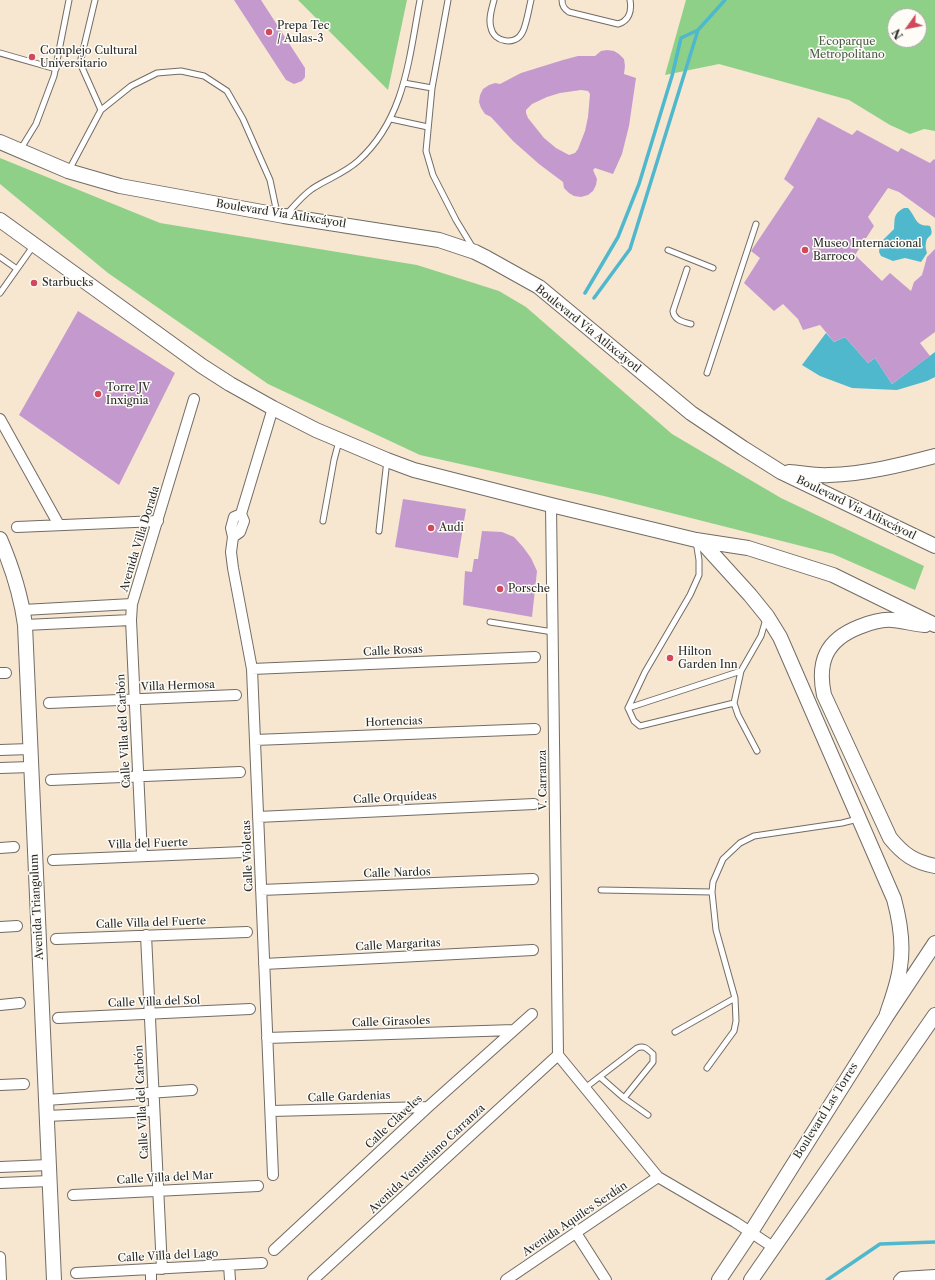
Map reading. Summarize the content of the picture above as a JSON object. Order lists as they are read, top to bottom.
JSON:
{
  "streets": {
    "main road": ["Boulevard Vía Atlixcáyotl", "Avenida Triangulum", "Boulevard Las Torres"],
    "street": [
      "Avenida Villa Dorada",
      "Calle Rosas",
      "Villa Hermosa",
      "Hortencias",
      "Calle Villa del Carbón",
      "V. Carranza",
      "Calle Orquídeas",
      "Villa del Fuerte",
      "Calle Violetas",
      "Calle Nardos",
      "Calle Villa del Fuerte",
      "Calle Margaritas",
      "Calle Villa del Sol",
      "Calle Girasoles",
      "Calle Gardenias",
      "Calle Claveles",
      "Avenida Venustiano Carranza",
      "Calle Villa del Mar",
      "Avenida Aquiles Serdán",
      "Calle Villa del Lago"
    ]
  },
  "crossings": [
    ["Avenida Villa Dorada", "Calle Villa del Carbón"],
    ["Avenida Villa Dorada", "Avenida Triangulum"],
    ["Calle Rosas", "Calle Violetas"],
    ["Villa Hermosa", "Calle Villa del Carbón"],
    ["Hortencias", "Calle Violetas"],
    ["Calle Villa del Carbón", "Villa del Fuerte"],
    ["Calle Villa del Carbón", "Calle Villa del Fuerte"],
    ["Calle Villa del Carbón", "Calle Villa del Sol"],
    ["Calle Villa del Carbón", "Calle Villa del Mar"],
    ["Calle Villa del Carbón", "Calle Villa del Lago"],
    ["V. Carranza", "Avenida Venustiano Carranza"],
    ["Calle Orquídeas", "Calle Violetas"],
    ["Calle Violetas", "Calle Nardos"],
    ["Calle Violetas", "Calle Margaritas"],
    ["Calle Violetas", "Calle Girasoles"],
    ["Calle Violetas", "Calle Gardenias"],
    ["Calle Girasoles", "Calle Claveles"],
    ["Calle Gardenias", "Calle Claveles"]
  ],
  "parks": ["Ecoparque Metropolitano"],
  "places": [
    "Prepa Tec / Aulas-3",
    "Complejo Cultural Universitario",
    "Museo Internacional Barroco",
    "Starbucks",
    "Torre JV Inxignia",
    "Audi",
    "Porsche",
    "Hilton Garden Inn"
  ],
  "north": "bottom left"
}
